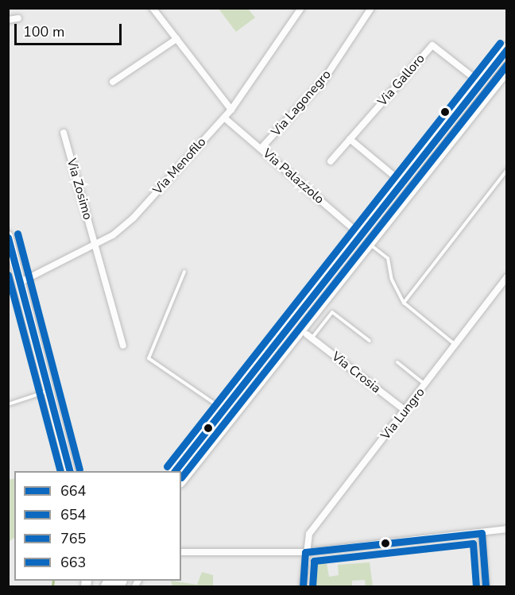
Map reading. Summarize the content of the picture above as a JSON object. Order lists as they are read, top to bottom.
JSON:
{
  "streets": {
    "street": [
      "Via Galloro",
      "Via Lagonegro",
      "Via Menofilo",
      "Via Palazzolo",
      "Via Zosimo",
      "Via Crosia",
      "Via Lungro"
    ]
  },
  "crossings": [
    ["Via Lagonegro", "Via Palazzolo"],
    ["Via Menofilo", "Via Palazzolo"],
    ["Via Menofilo", "Via Zosimo"],
    ["Via Crosia", "Via Lungro"]
  ],
  "lines": [
    "transit line 765",
    "transit line 664",
    "transit line 654",
    "transit line 663"
  ],
  "legend": [
    "664",
    "654",
    "765",
    "663"
  ],
  "scale_bar": "100 m"
}
